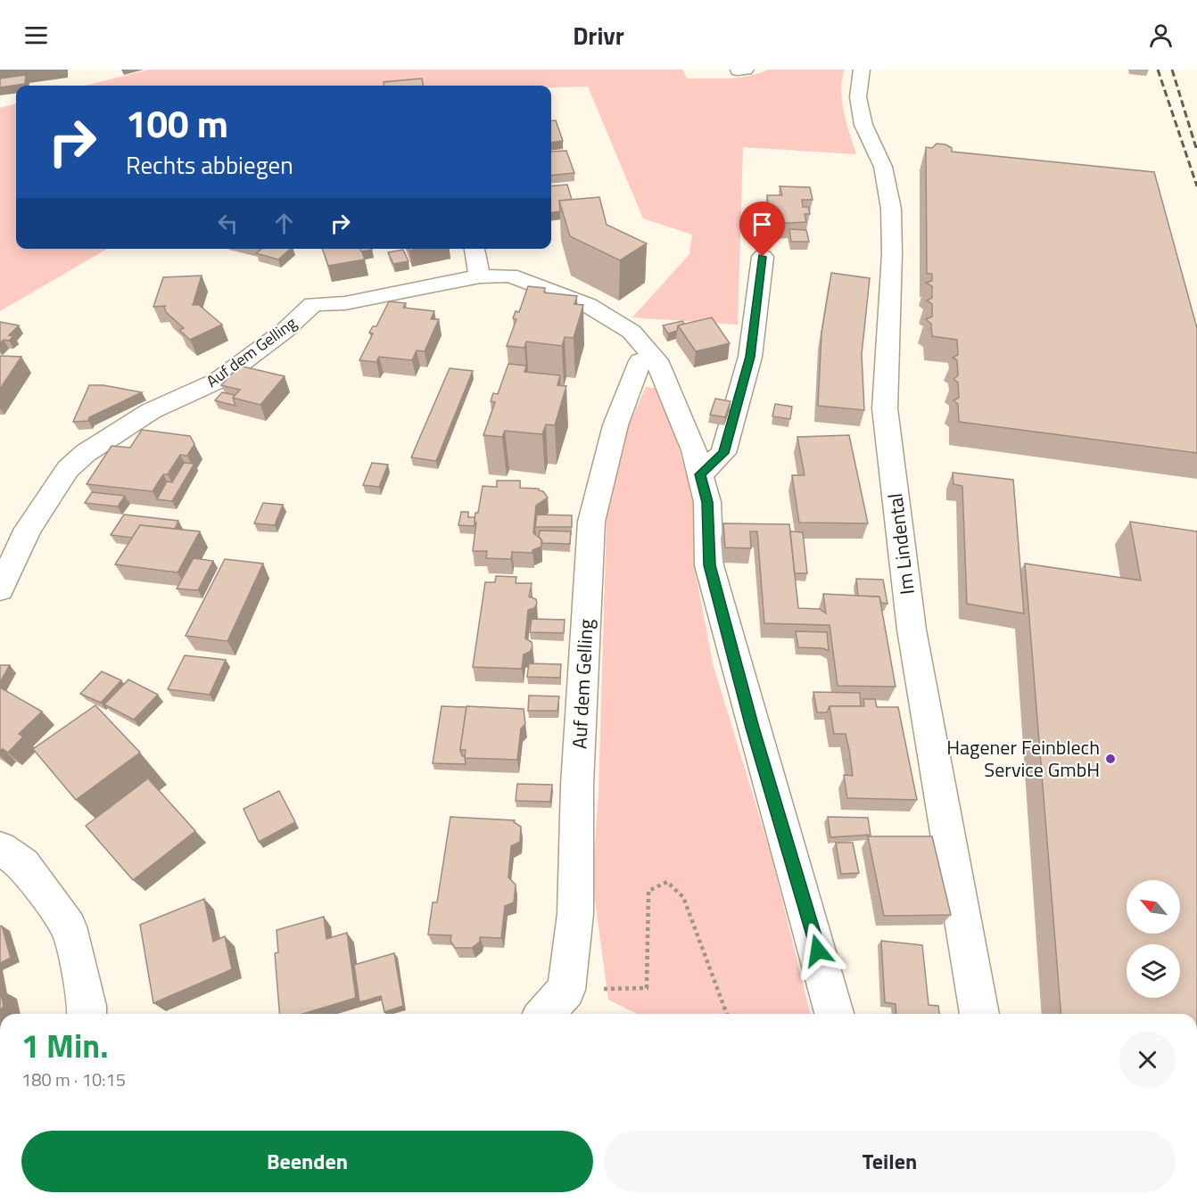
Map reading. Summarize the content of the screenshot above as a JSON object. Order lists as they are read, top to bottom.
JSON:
{
  "streets": {
    "street": ["Auf dem Gelling", "Im Lindental"]
  },
  "places": ["Hagener Feinblech Service GmbH"],
  "north": "top left",
  "page": {
    "header": "Drivr",
    "turn": ["100 m", "Rechts abbiegen"],
    "heading": ["1 Min.", "180 m · 10:15"],
    "buttons": ["Beenden", "Teilen"]
  }
}
